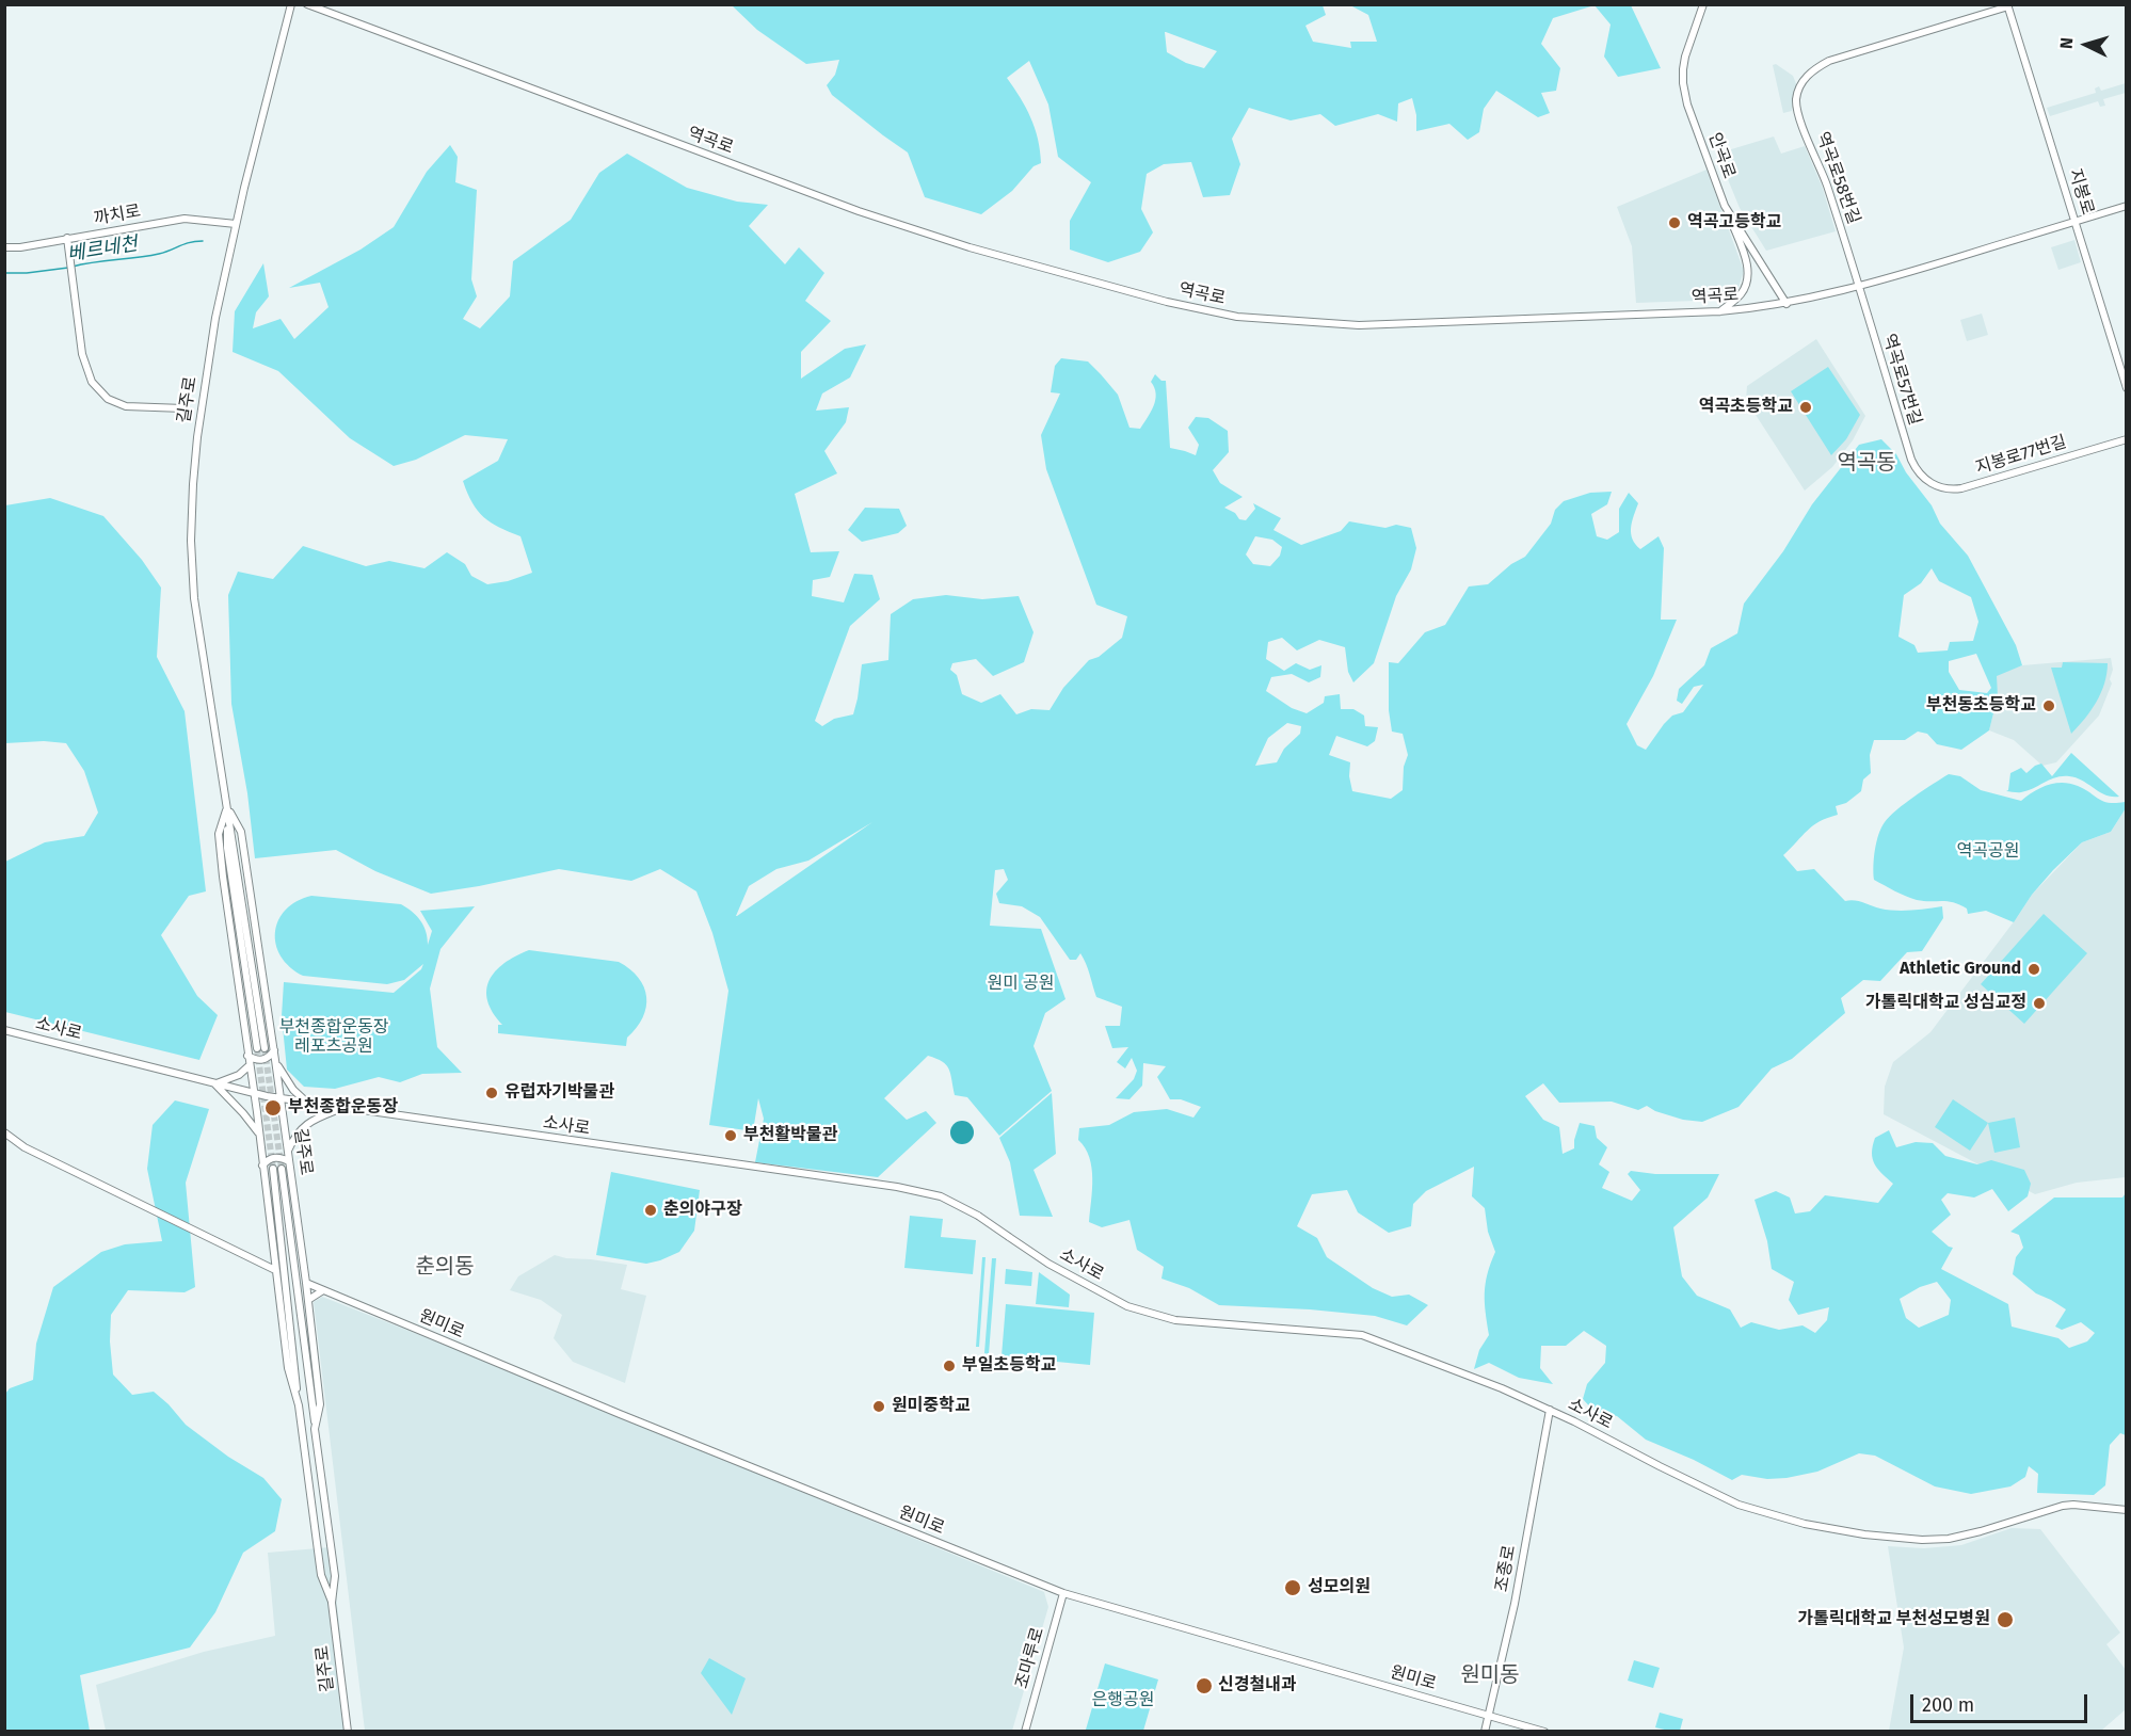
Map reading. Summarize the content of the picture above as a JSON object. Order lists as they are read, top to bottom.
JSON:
{
  "streets": {
    "street": [
      "역곡로",
      "안곡로",
      "역곡로58번길",
      "지봉로",
      "까치로",
      "역곡로57번길",
      "길주로",
      "지봉로77번길",
      "소사로",
      "원미로",
      "조종로",
      "조마루로"
    ]
  },
  "crossings": [
    ["역곡로", "안곡로"],
    ["역곡로", "역곡로58번길"],
    ["역곡로", "지봉로"],
    ["역곡로", "역곡로57번길"],
    ["역곡로58번길", "지봉로"],
    ["역곡로58번길", "역곡로57번길"],
    ["까치로", "길주로"],
    ["역곡로57번길", "지봉로77번길"],
    ["길주로", "소사로"],
    ["길주로", "원미로"],
    ["소사로", "조종로"],
    ["원미로", "조종로"],
    ["원미로", "조마루로"]
  ],
  "districts": ["역곡동", "춘의동", "원미동"],
  "water": ["베르네천"],
  "parks": [
    "역곡공원",
    "원미 공원",
    "부천종합운동장 레포츠공원",
    "은행공원"
  ],
  "places": [
    "역곡고등학교",
    "역곡초등학교",
    "부천동초등학교",
    "Athletic Ground",
    "가톨릭대학교 성심교정",
    "유럽자기박물관",
    "부천종합운동장",
    "부천활박물관",
    "춘의야구장",
    "부일초등학교",
    "원미중학교",
    "성모의원",
    "가톨릭대학교 부천성모병원",
    "신경철내과"
  ],
  "scale_bar": "200 m",
  "north": "left"
}
